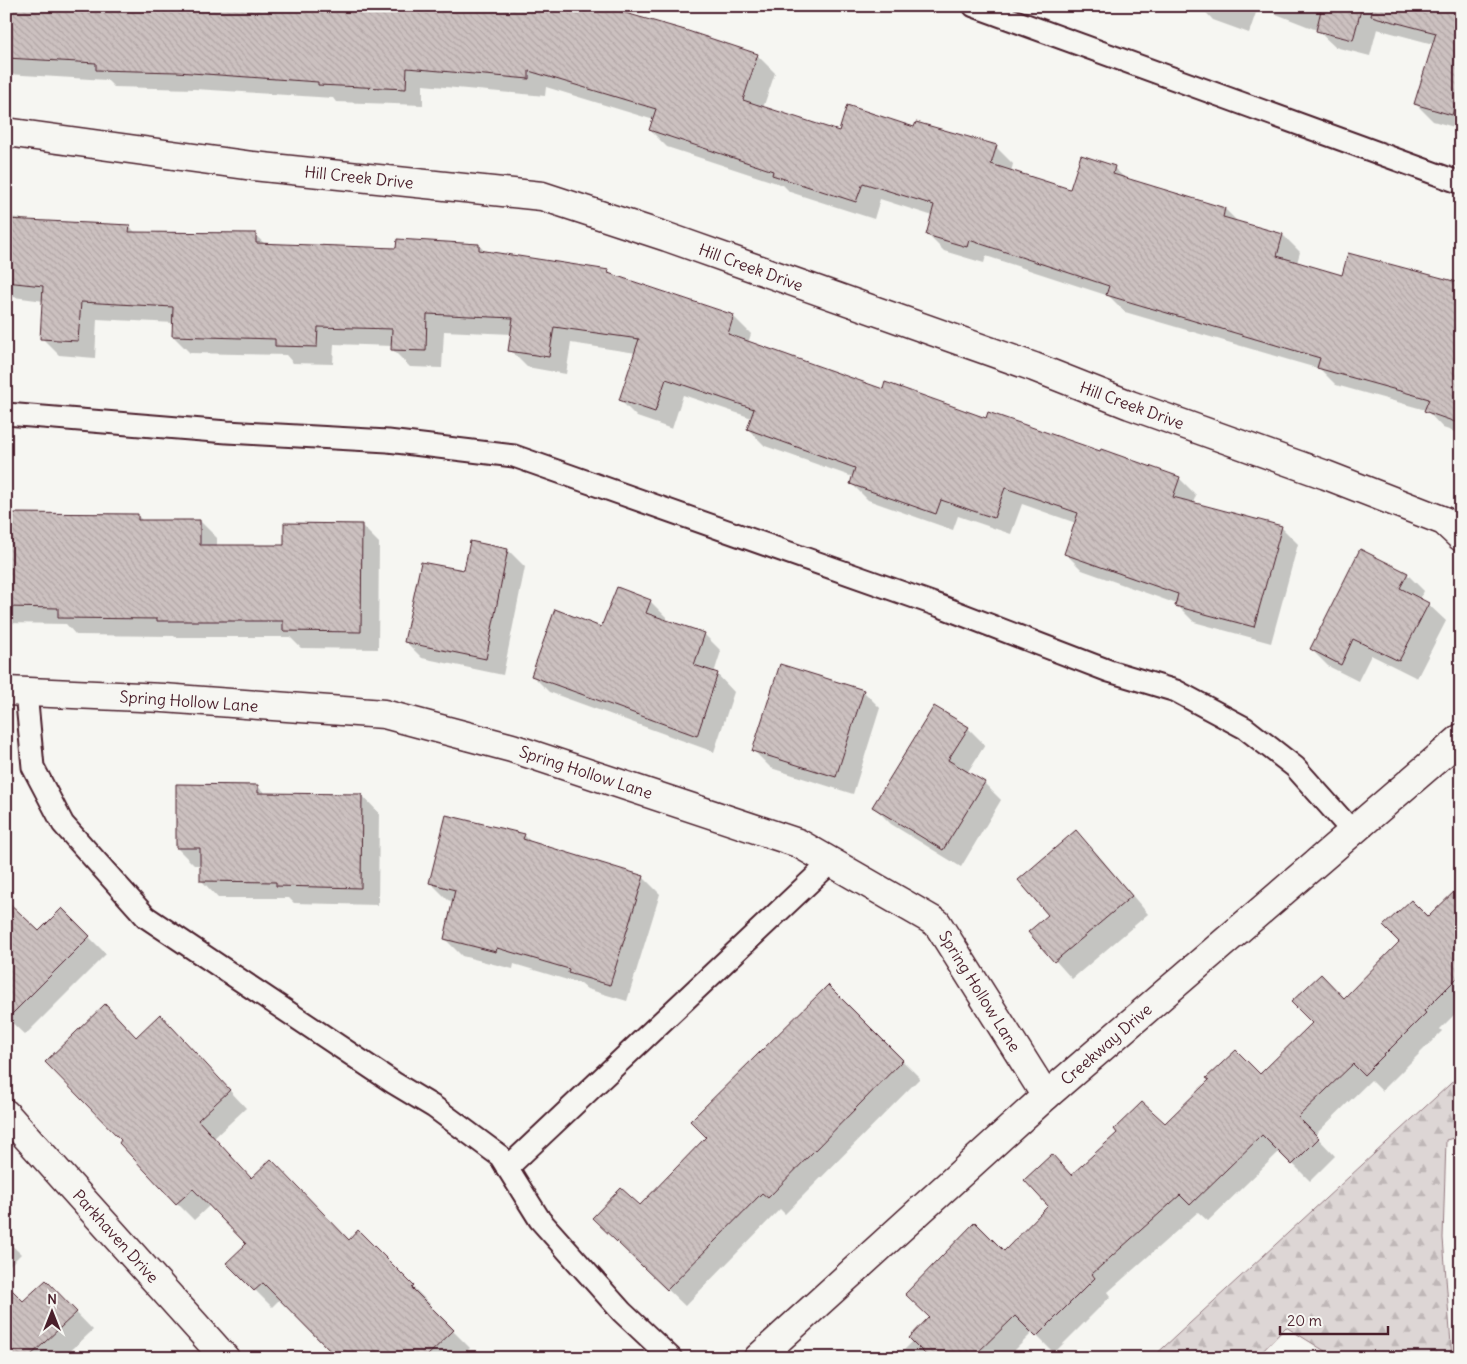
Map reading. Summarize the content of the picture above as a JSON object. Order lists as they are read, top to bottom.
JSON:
{
  "streets": {
    "street": [
      "Hill Creek Drive",
      "Spring Hollow Lane",
      "Creekway Drive",
      "Parkhaven Drive"
    ]
  },
  "crossings": [
    ["Spring Hollow Lane", "Creekway Drive"]
  ],
  "scale_bar": "20 m",
  "north": "top"
}
